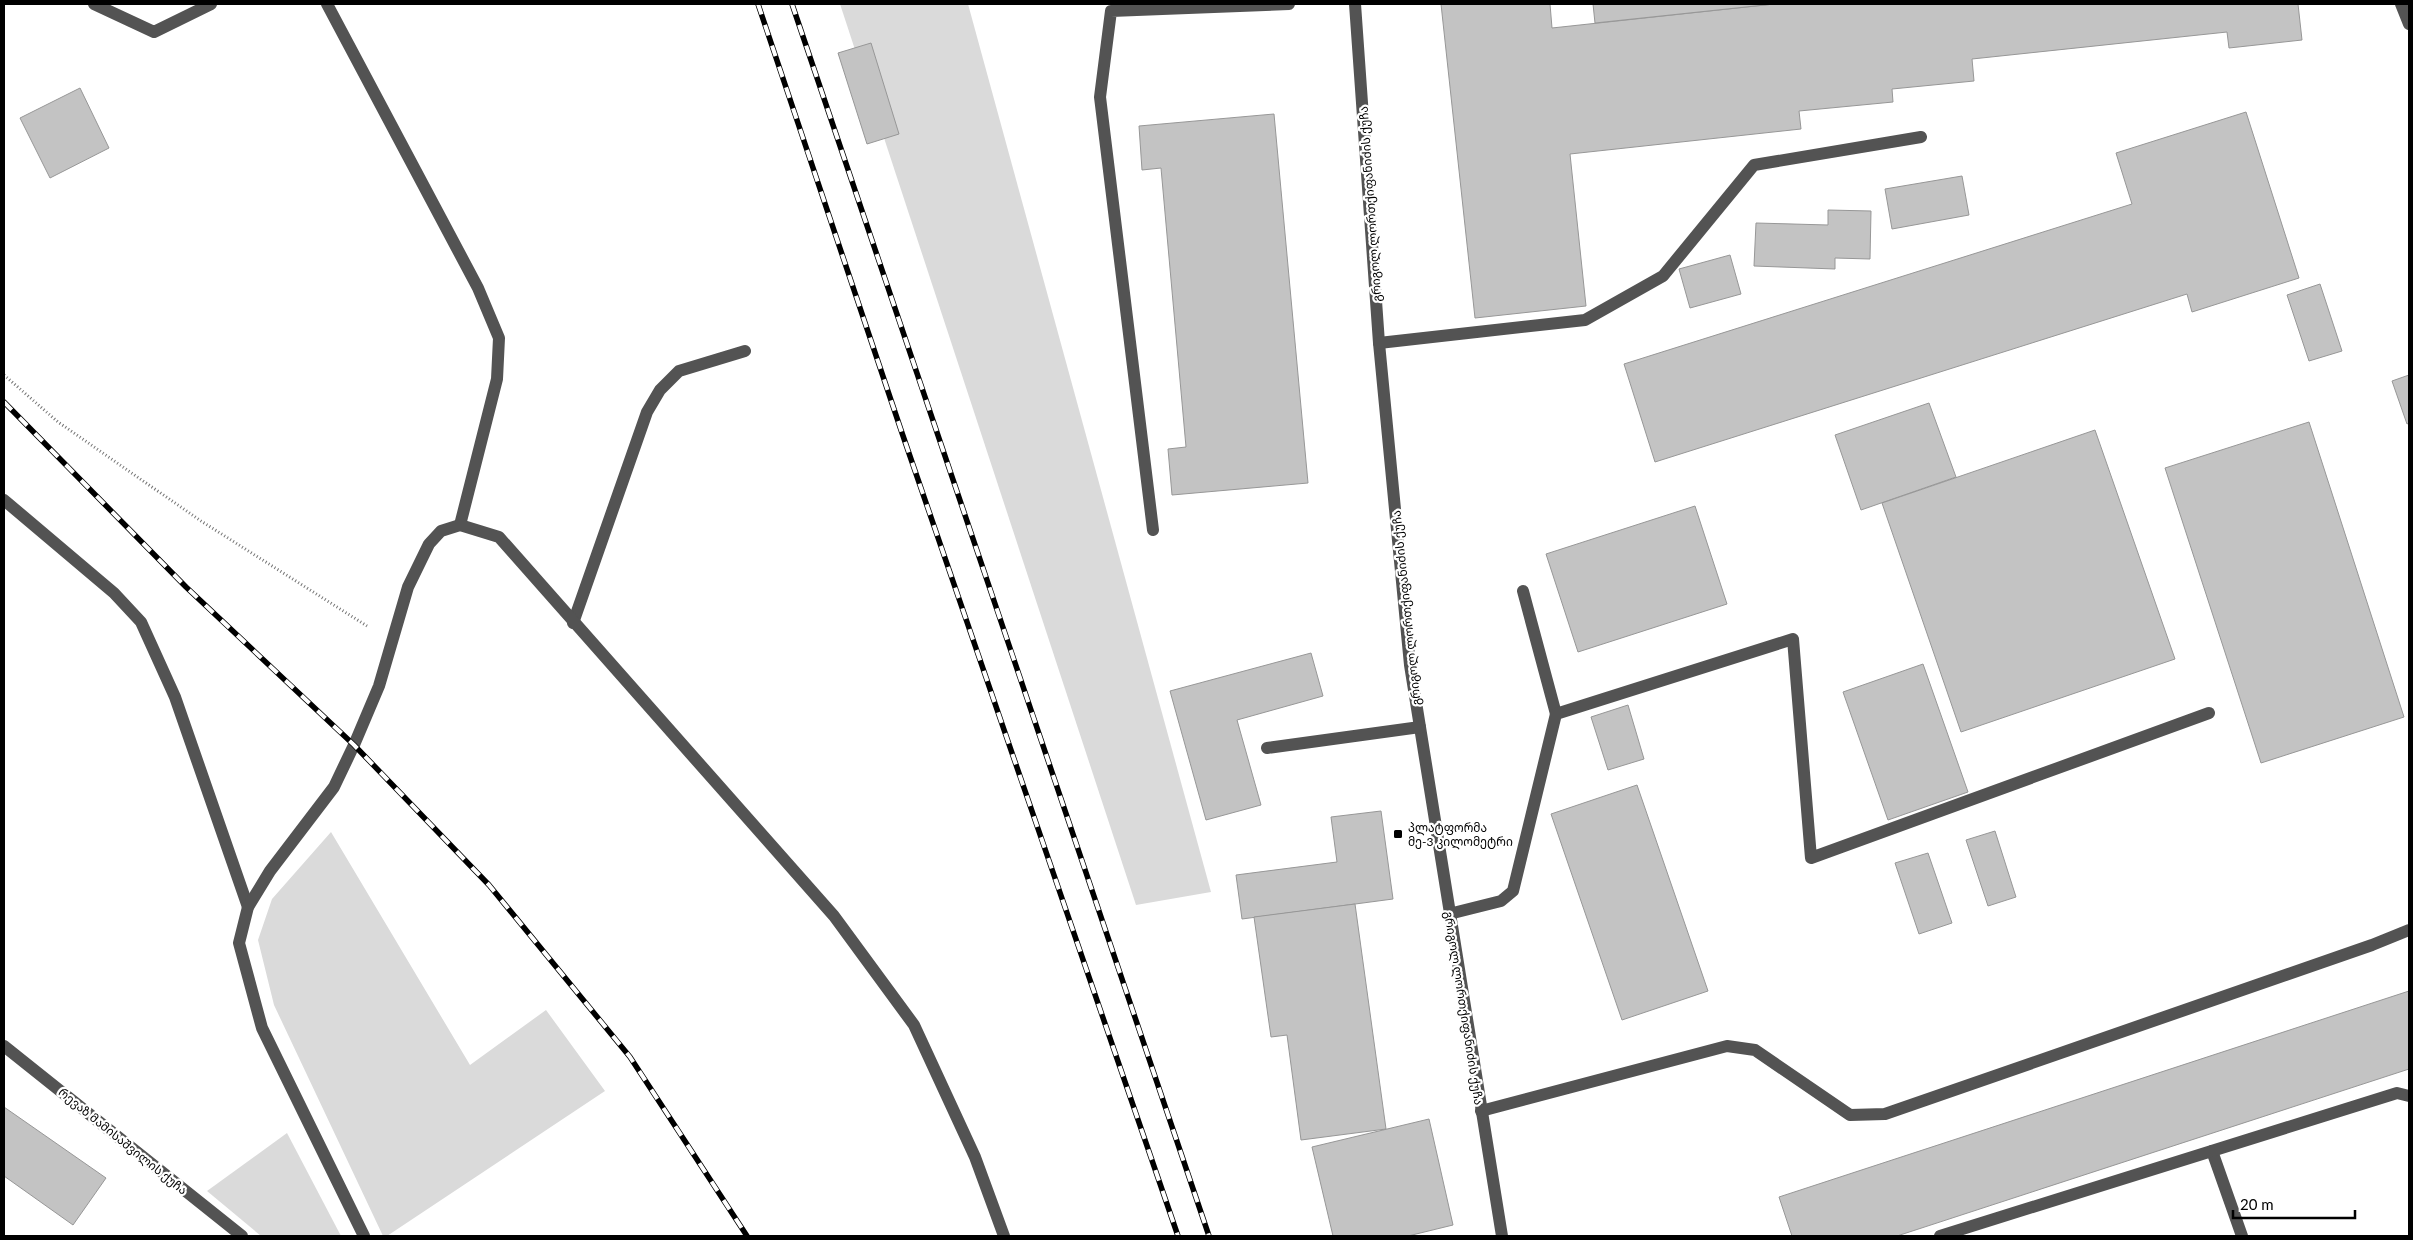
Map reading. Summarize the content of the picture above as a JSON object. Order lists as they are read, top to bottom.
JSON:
{
  "streets": {
    "street": ["გრიგოლ ლორთქიფანიძის ქუჩა", "რევაზ მამისაშვილის ქუჩა"]
  },
  "places": {
    "transit": ["პლატფორმა მე-3 კილომეტრი"]
  },
  "scale_bar": "20 m"
}
